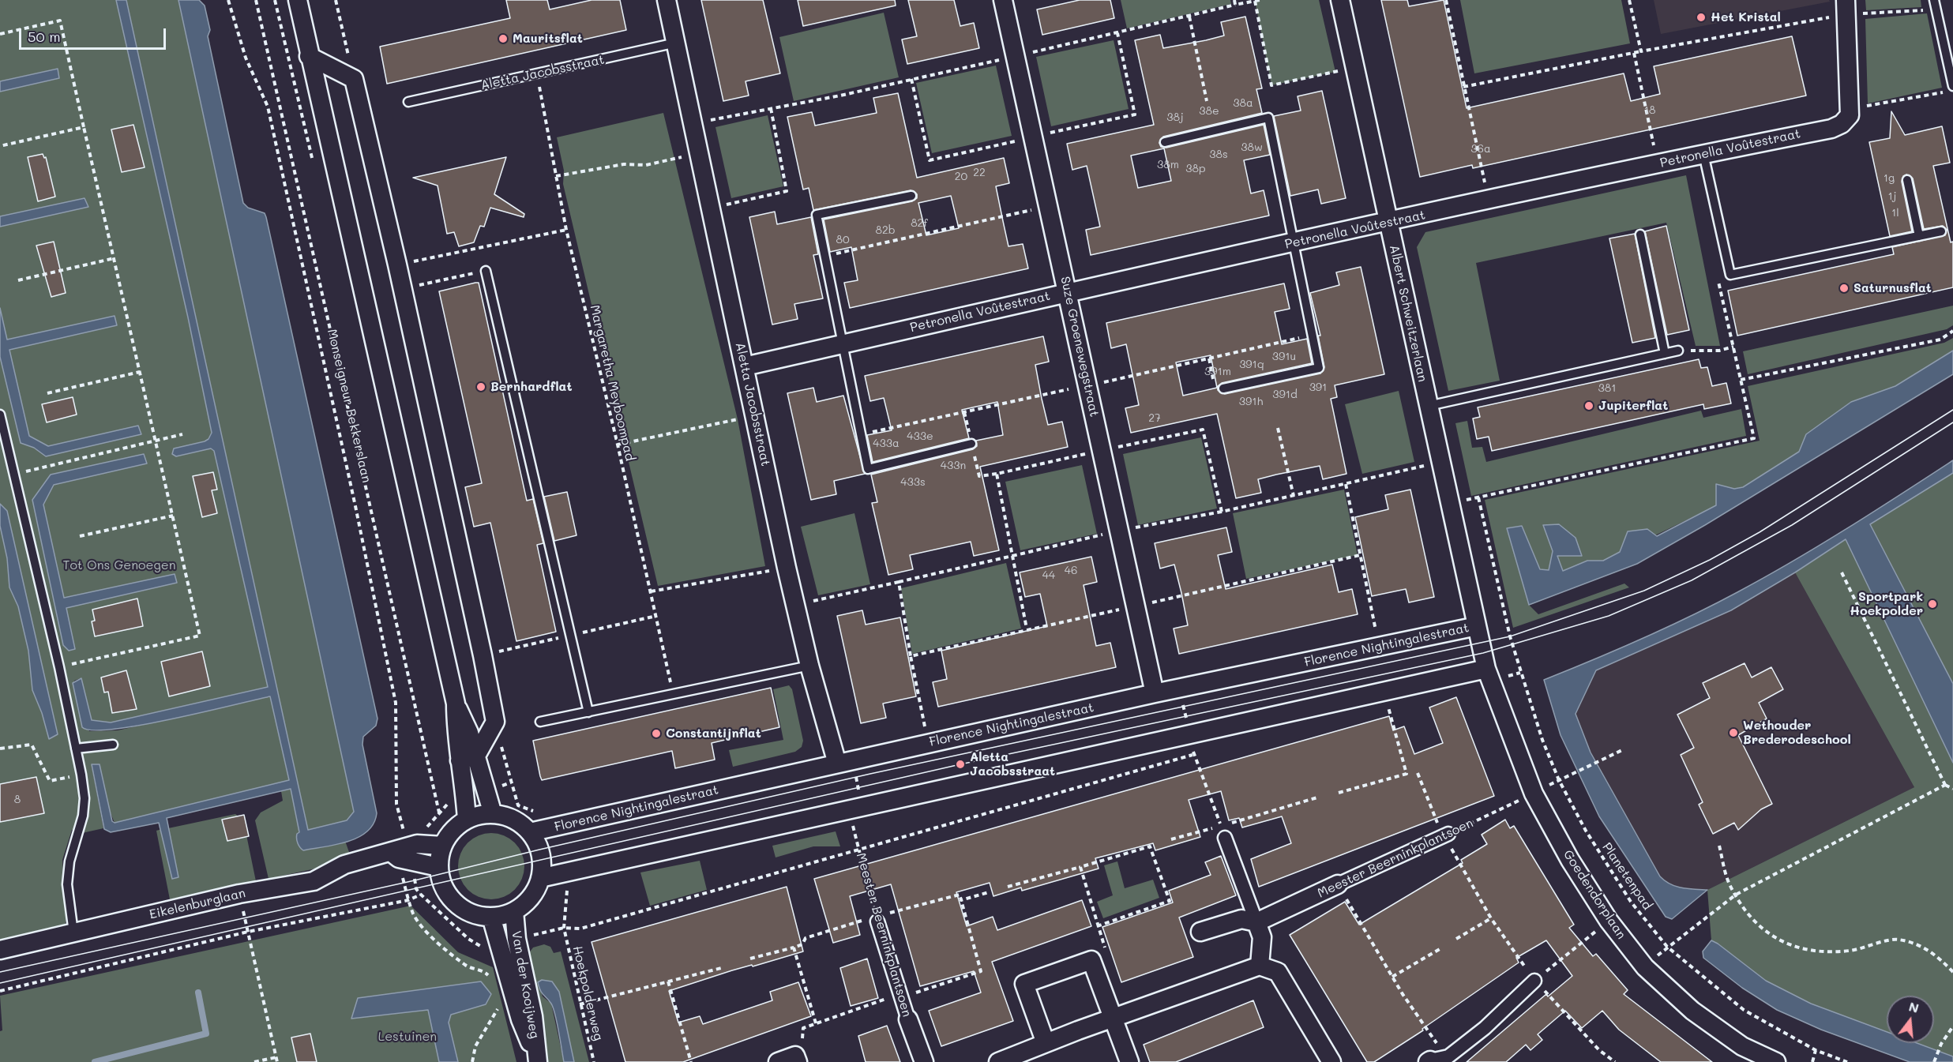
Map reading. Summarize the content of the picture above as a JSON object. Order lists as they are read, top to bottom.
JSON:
{
  "streets": {
    "street": [
      "Aletta Jacobsstraat",
      "Petronella Voûtestraat",
      "Albert Schweitzerlaan",
      "Suze Groenewegstraat",
      "Florence Nightingalestraat",
      "Meester Beerninkplantsoen",
      "Goedendorplaan",
      "Eikelenburglaan",
      "Van der Kooijweg"
    ],
    "path": [
      "Margaretha Meyboompad",
      "Monseigneur Bekkerslaan",
      "Planetenpad",
      "Hoekpolderweg"
    ]
  },
  "crossings": [
    ["Aletta Jacobsstraat", "Petronella Voûtestraat"],
    ["Aletta Jacobsstraat", "Margaretha Meyboompad"],
    ["Aletta Jacobsstraat", "Florence Nightingalestraat"],
    ["Petronella Voûtestraat", "Albert Schweitzerlaan"],
    ["Petronella Voûtestraat", "Suze Groenewegstraat"],
    ["Albert Schweitzerlaan", "Florence Nightingalestraat"],
    ["Suze Groenewegstraat", "Florence Nightingalestraat"],
    ["Florence Nightingalestraat", "Goedendorplaan"],
    ["Florence Nightingalestraat", "Eikelenburglaan"],
    ["Florence Nightingalestraat", "Van der Kooijweg"],
    ["Meester Beerninkplantsoen", "Planetenpad"],
    ["Meester Beerninkplantsoen", "Goedendorplaan"],
    ["Meester Beerninkplantsoen", "Hoekpolderweg"],
    ["Eikelenburglaan", "Van der Kooijweg"]
  ],
  "parks": ["Tot Ons Genoegen", "Lestuinen"],
  "places": [
    "Het Kristal",
    "Mauritsflat",
    "Saturnusflat",
    "Bernhardflat",
    "Jupiterflat",
    "Sportpark Hoekpolder",
    "Wethouder Brederodeschool",
    "Constantijnflat",
    "Aletta Jacobsstraat"
  ],
  "house_numbers": [
    "38a",
    "18",
    "38e",
    "38j",
    "38w",
    "36a",
    "38s",
    "38m",
    "38p",
    "22",
    "20",
    "1g",
    "1j",
    "1l",
    "82f",
    "82b",
    "80",
    "391u",
    "391q",
    "391m",
    "391",
    "381",
    "391d",
    "391h",
    "27",
    "433e",
    "433a",
    "433n",
    "433s",
    "46",
    "44",
    "8"
  ],
  "scale_bar": "50 m",
  "north": "top"
}
